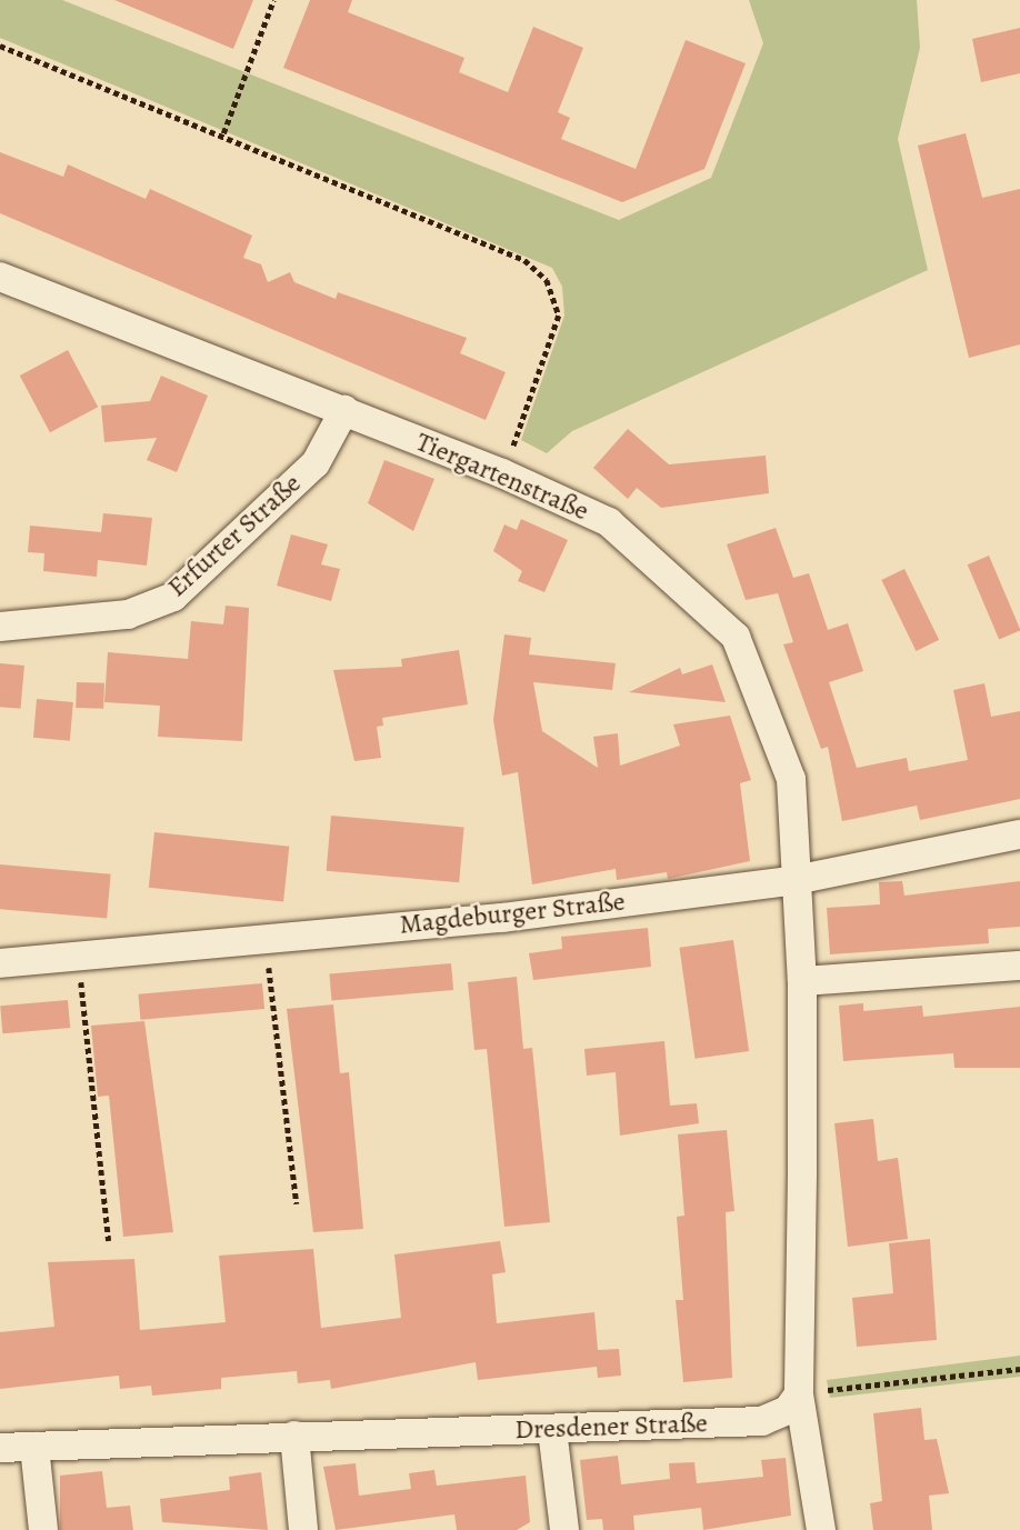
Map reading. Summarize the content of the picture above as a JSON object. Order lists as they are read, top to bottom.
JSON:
{
  "streets": {
    "street": [
      "Tiergartenstraße",
      "Erfurter Straße",
      "Magdeburger Straße",
      "Dresdener Straße"
    ]
  },
  "crossings": [
    ["Tiergartenstraße", "Erfurter Straße"],
    ["Tiergartenstraße", "Magdeburger Straße"]
  ]
}
